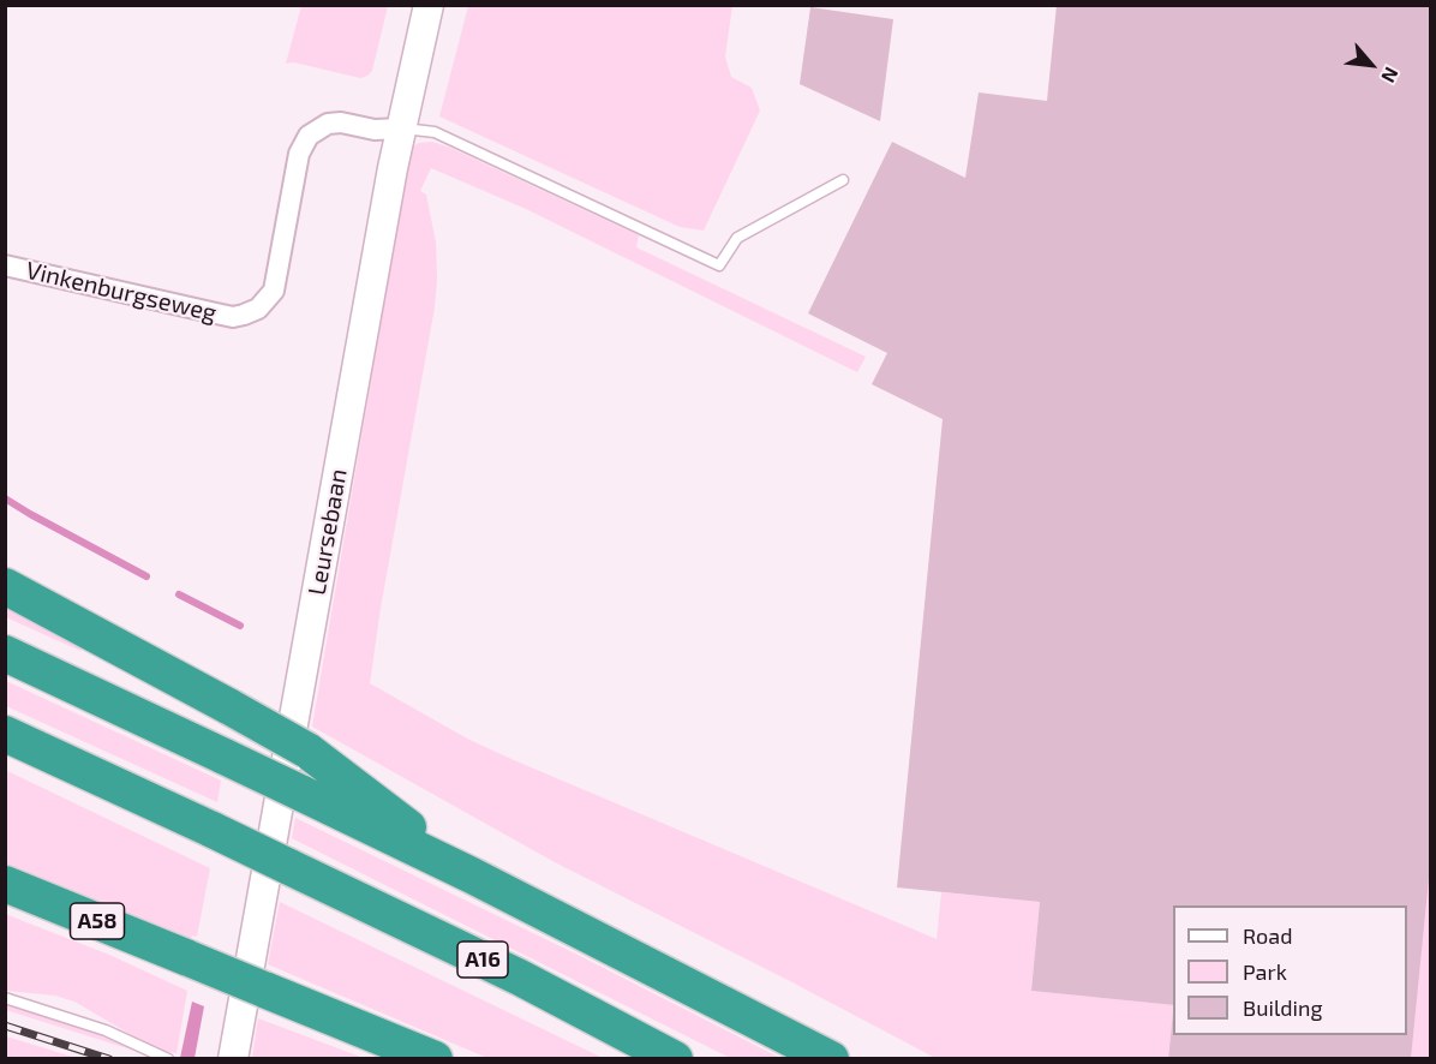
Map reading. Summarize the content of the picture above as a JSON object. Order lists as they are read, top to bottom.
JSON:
{
  "streets": {
    "highway": ["A58", "A16"],
    "street": ["Vinkenburgseweg", "Leursebaan"]
  },
  "crossings": [
    ["Vinkenburgseweg", "Leursebaan"]
  ],
  "legend": ["Road", "Park", "Building"],
  "north": "bottom right"
}
